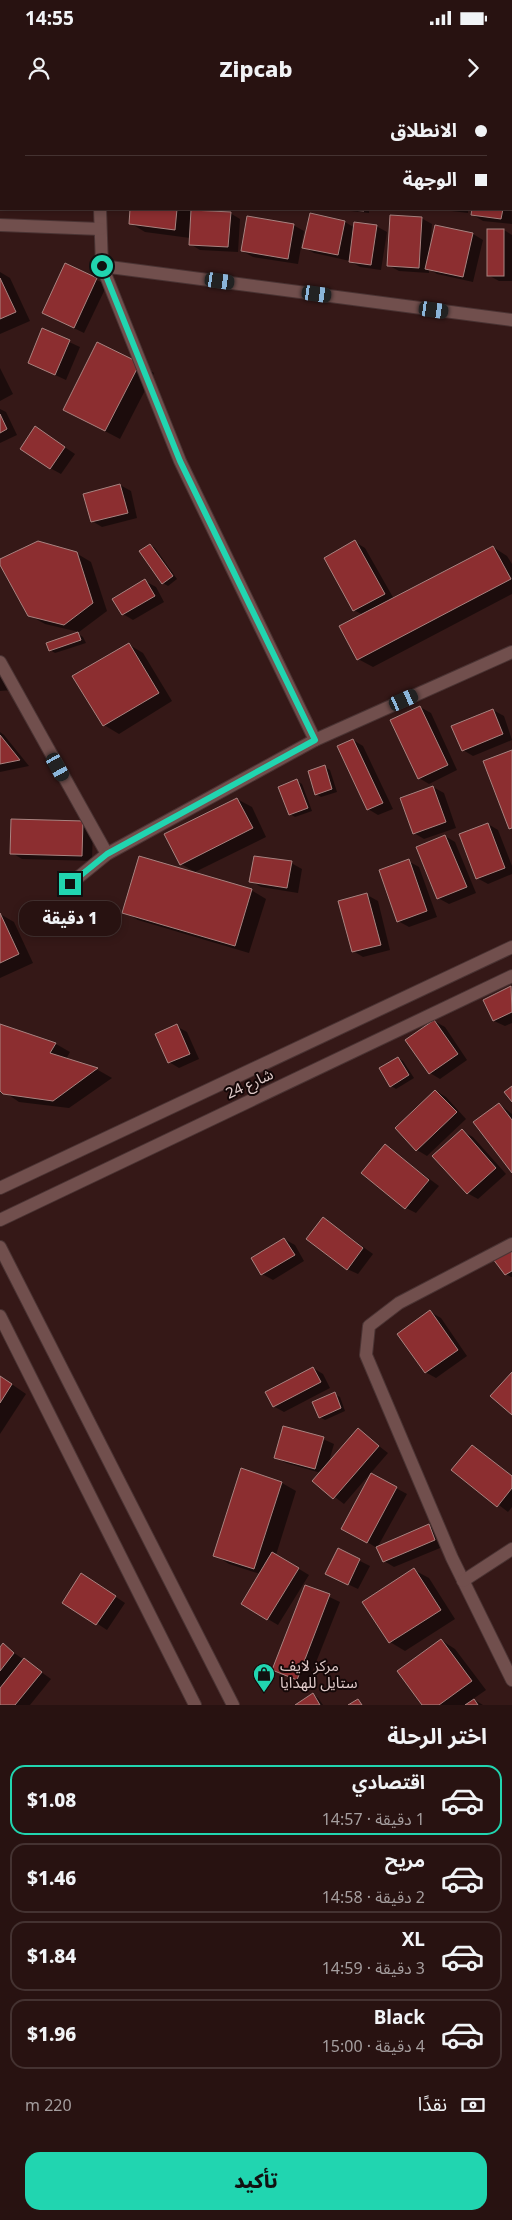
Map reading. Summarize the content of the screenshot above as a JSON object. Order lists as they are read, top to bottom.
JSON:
{
  "streets": {
    "street": ["شارع 24"]
  },
  "places": {
    "shop": ["مركز لايف ستايل للهدايا"]
  },
  "page": {
    "status": "14:55",
    "header": "Zipcab",
    "banner": ["الانطلاق", "الوجهة"],
    "bubble": "1 دقيقة",
    "heading": "اختر الرحلة",
    "list": [
      {
        "name": "اقتصادي",
        "note": "1 دقيقة · 14:57",
        "value": "$1.08"
      },
      {
        "name": "مريح",
        "note": "2 دقيقة · 14:58",
        "value": "$1.46"
      },
      {
        "name": "XL",
        "note": "3 دقيقة · 14:59",
        "value": "$1.84"
      },
      {
        "name": "Black",
        "note": "4 دقيقة · 15:00",
        "value": "$1.96"
      }
    ],
    "pay": ["نقدًا", "220 m"],
    "buttons": "تأكيد"
  }
}
